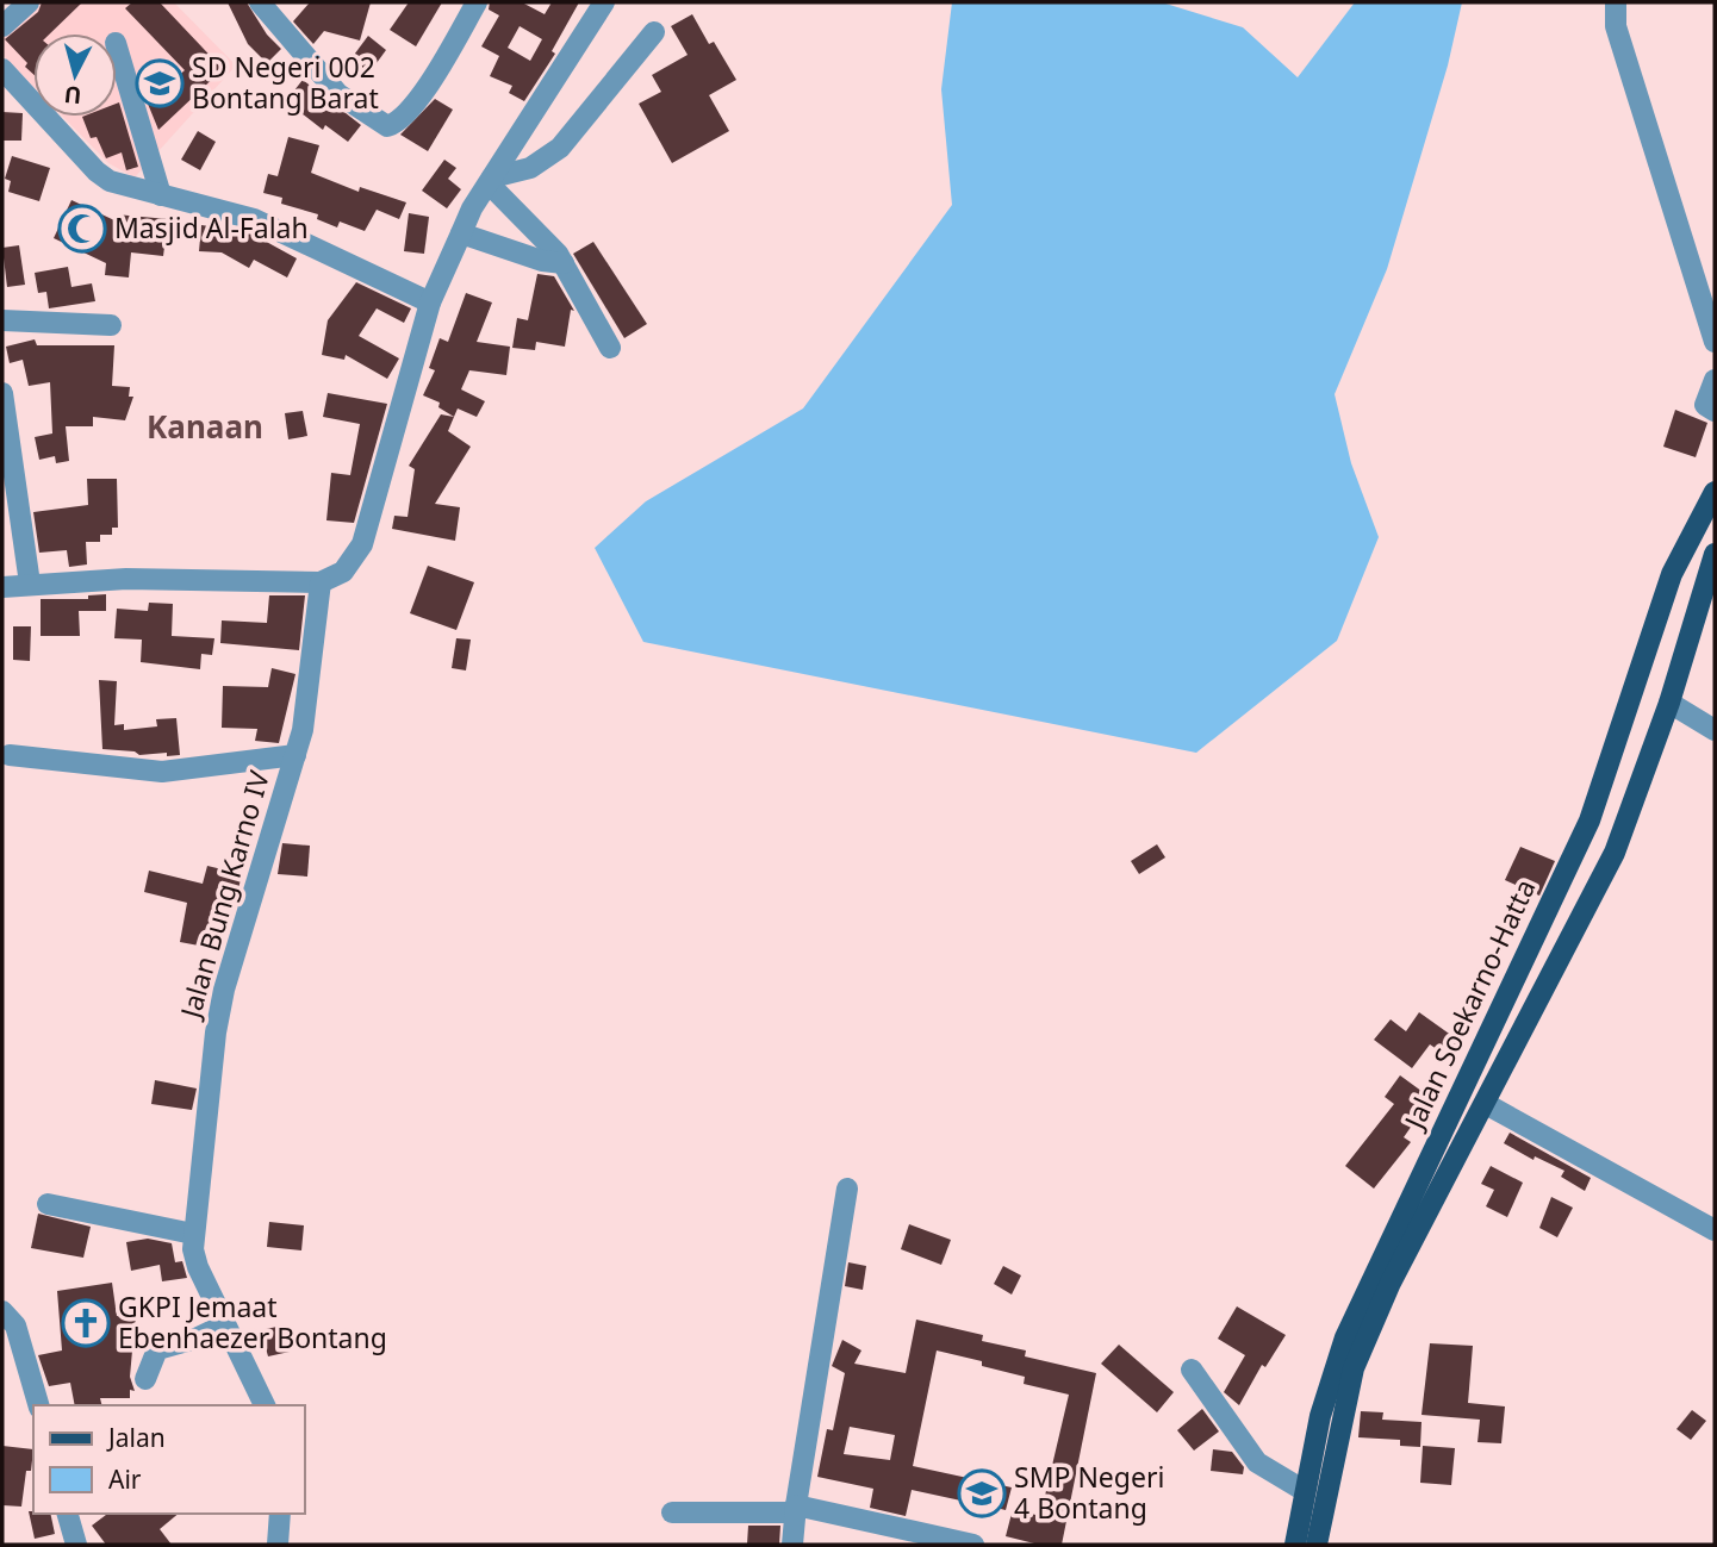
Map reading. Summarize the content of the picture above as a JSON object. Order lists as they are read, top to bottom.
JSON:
{
  "streets": {
    "main road": ["Jalan Soekarno-Hatta"],
    "street": ["Jalan Bung Karno IV"]
  },
  "districts": ["Kanaan"],
  "places": {
    "school or university": ["SD Negeri 002 Bontang Barat", "SMP Negeri 4 Bontang"],
    "mosque": ["Masjid Al-Falah"],
    "church": ["GKPI Jemaat Ebenhaezer Bontang"]
  },
  "legend": ["Jalan", "Air"],
  "north": "bottom"
}
